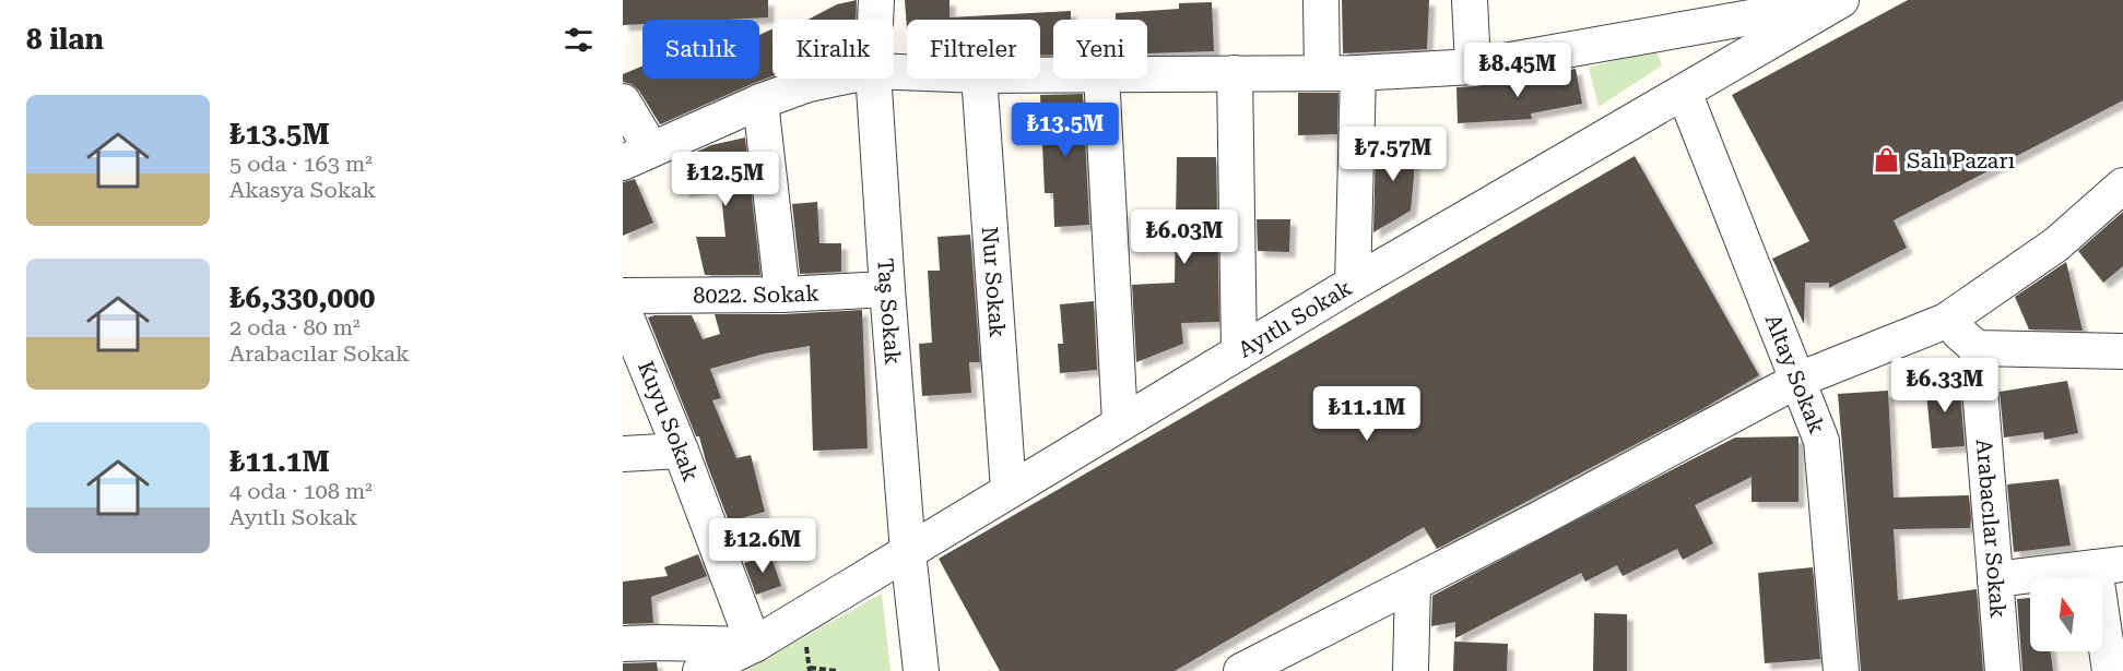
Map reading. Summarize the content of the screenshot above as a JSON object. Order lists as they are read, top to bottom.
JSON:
{
  "streets": {
    "street": [
      "Nur Sokak",
      "8022. Sokak",
      "Taş Sokak",
      "Ayıtlı Sokak",
      "Altay Sokak",
      "Kuyu Sokak",
      "Arabacılar Sokak"
    ]
  },
  "crossings": [
    ["Nur Sokak", "Ayıtlı Sokak"],
    ["8022. Sokak", "Taş Sokak"],
    ["Taş Sokak", "Ayıtlı Sokak"],
    ["Ayıtlı Sokak", "Altay Sokak"],
    ["Ayıtlı Sokak", "Kuyu Sokak"]
  ],
  "places": {
    "shop": ["Salı Pazarı"]
  },
  "north": "top",
  "page": {
    "heading": "8 ilan",
    "chip": [
      "Satılık",
      "Kiralık",
      "Filtreler",
      "Yeni"
    ],
    "price": [
      "₺8.45M",
      "₺13.5M",
      "₺7.57M",
      "₺12.5M",
      "₺6.03M",
      "₺6.33M",
      "₺11.1M",
      "₺12.6M"
    ],
    "list": [
      {
        "name": "₺13.5M",
        "note": "5 oda · 163 m² · Akasya Sokak"
      },
      {
        "name": "₺6,330,000",
        "note": "2 oda · 80 m² · Arabacılar Sokak"
      },
      {
        "name": "₺11.1M",
        "note": "4 oda · 108 m² · Ayıtlı Sokak"
      }
    ]
  }
}
